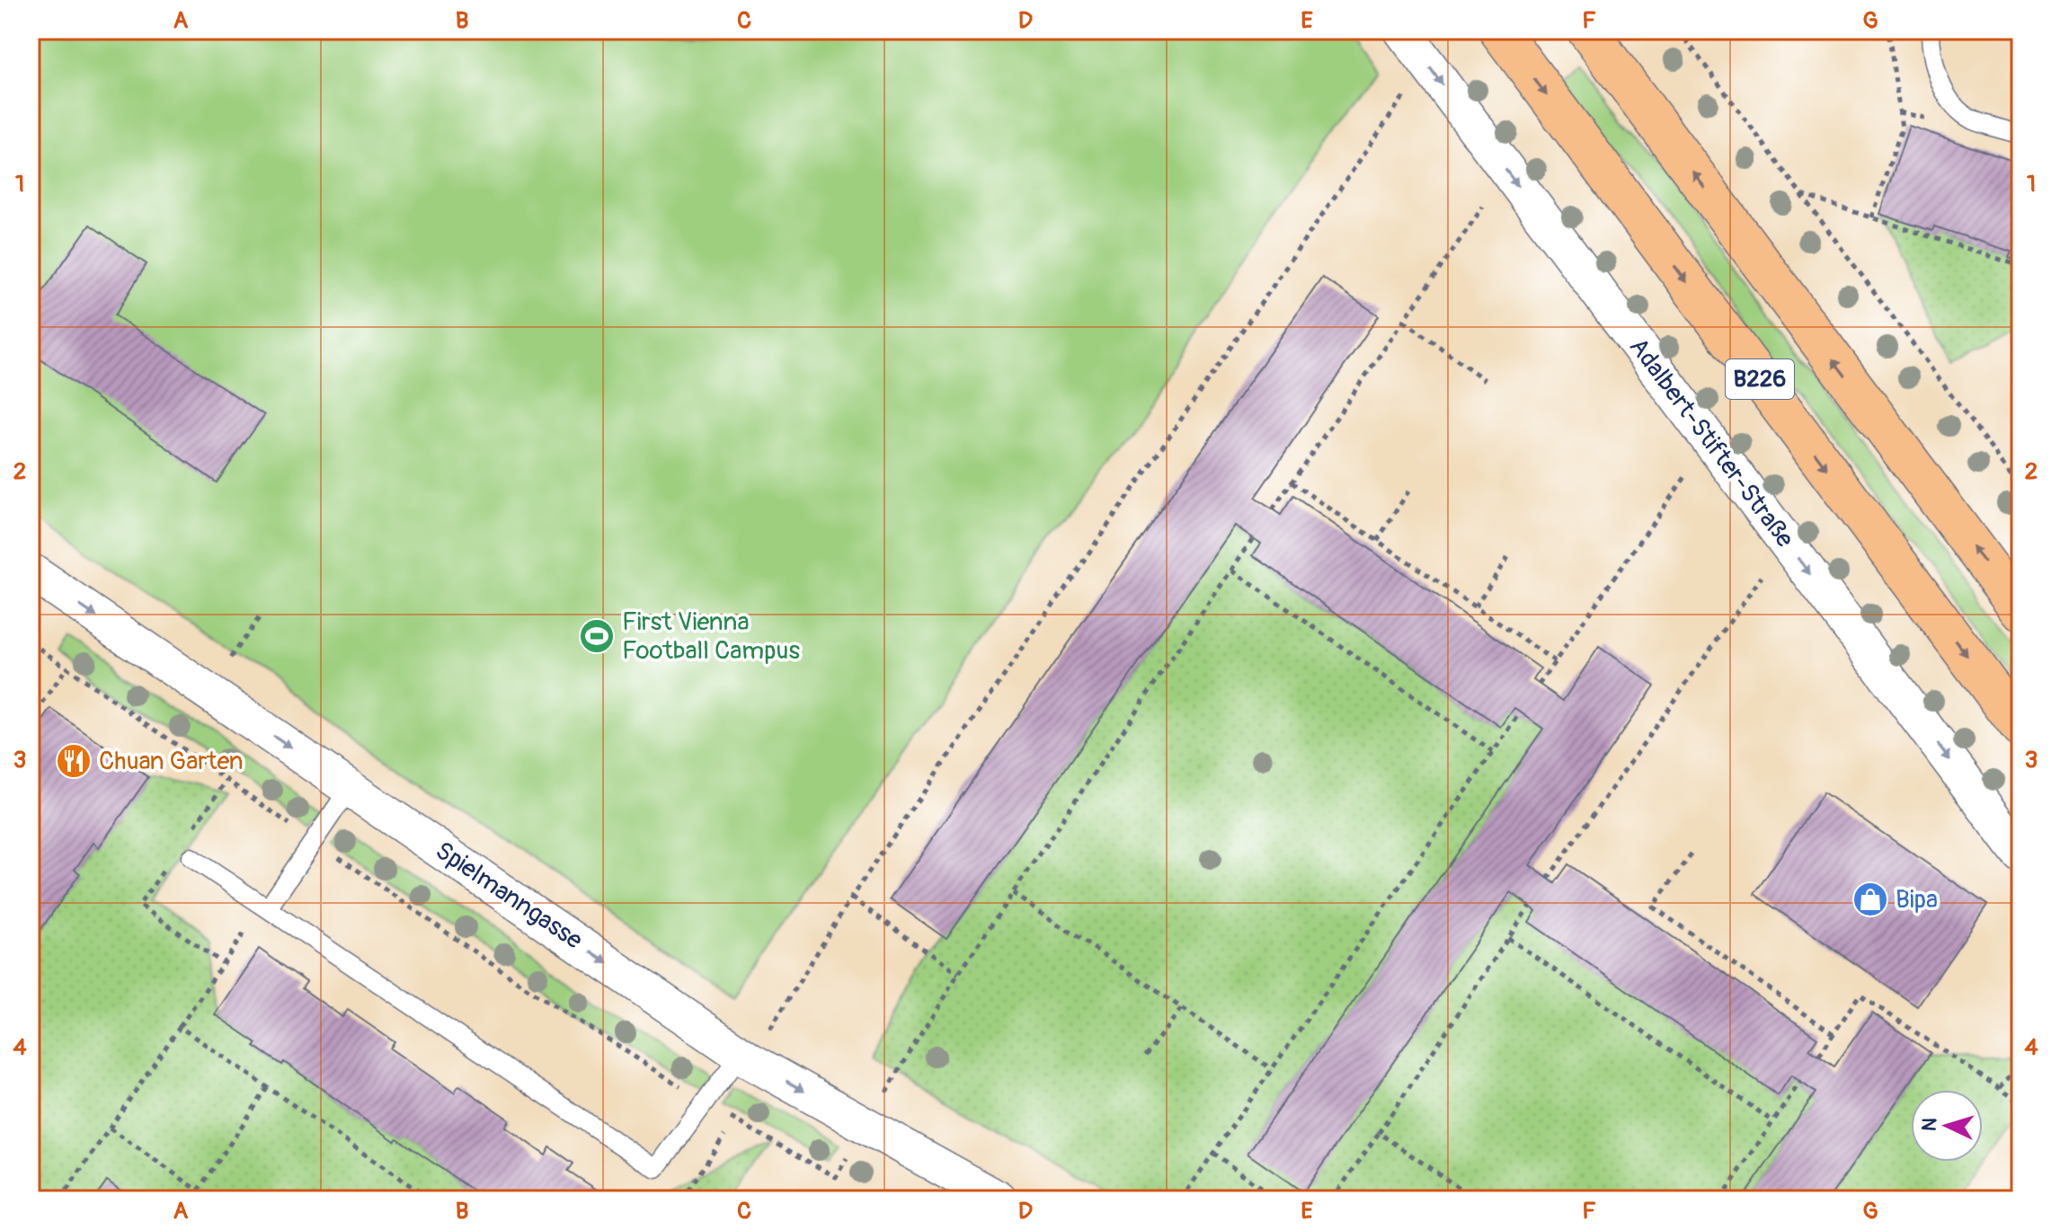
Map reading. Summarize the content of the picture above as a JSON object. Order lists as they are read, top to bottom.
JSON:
{
  "streets": {
    "main road": ["B226"],
    "street": ["Adalbert-Stifter-Straße", "Spielmanngasse"]
  },
  "one_way": ["Adalbert-Stifter-Straße", "Spielmanngasse"],
  "places": {
    "sports": ["First Vienna Football Campus"],
    "restaurant": ["Chuan Garten"],
    "shop": ["Bipa"]
  },
  "north": "left",
  "grid": {
    "columns": [
      "A",
      "B",
      "C",
      "D",
      "E",
      "F",
      "G"
    ],
    "rows": [
      "1",
      "2",
      "3",
      "4"
    ]
  }
}
